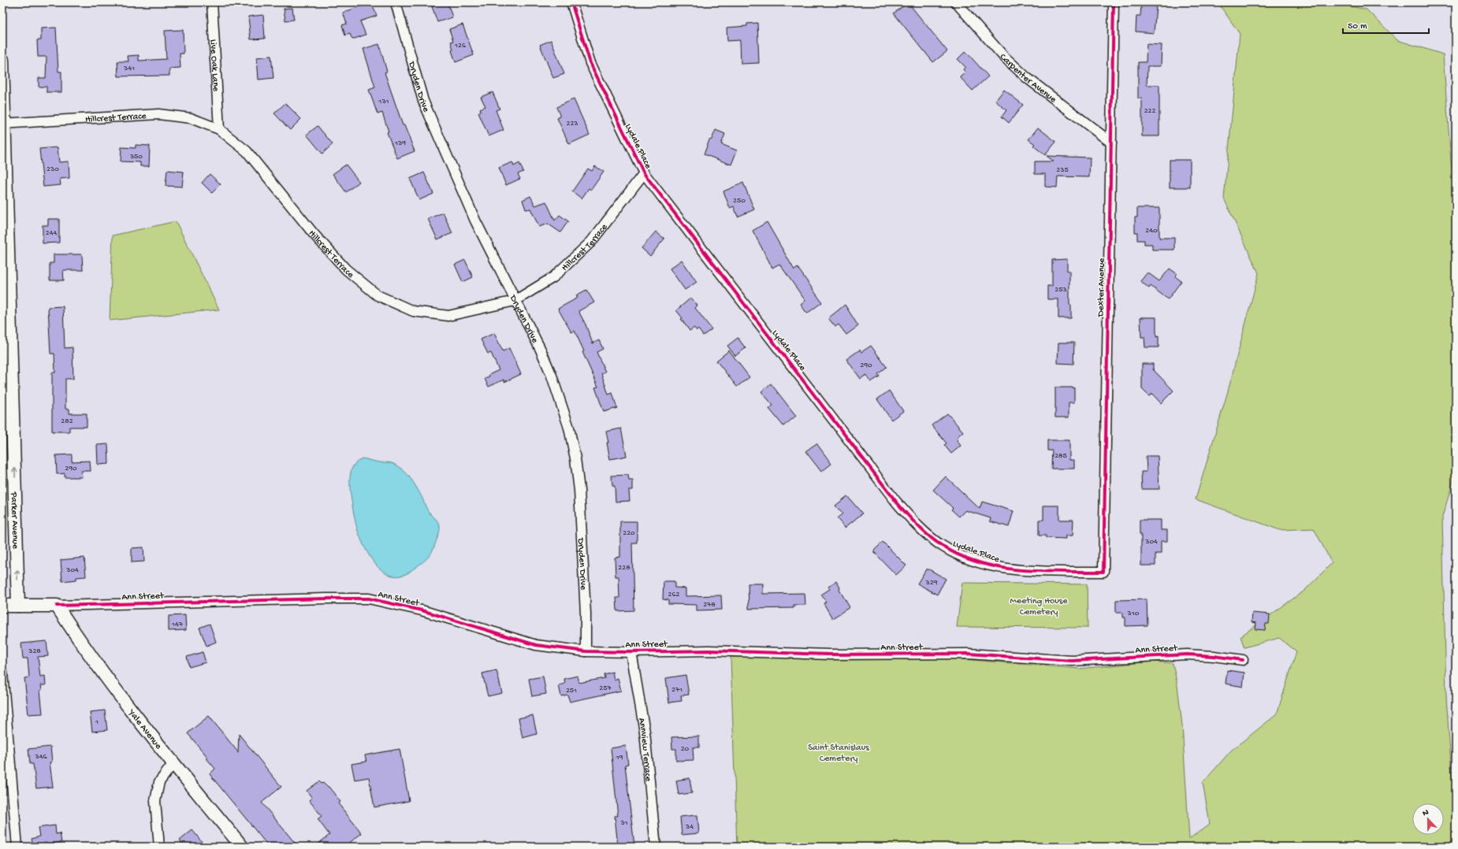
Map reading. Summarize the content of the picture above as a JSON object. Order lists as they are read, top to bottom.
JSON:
{
  "streets": {
    "street": [
      "Live Oak Lane",
      "Carpenter Avenue",
      "Dryden Drive",
      "Hillcrest Terrace",
      "Lydale Place",
      "Dexter Avenue",
      "Parker Avenue",
      "Ann Street",
      "Yale Avenue",
      "Annview Terrace"
    ]
  },
  "crossings": [
    ["Live Oak Lane", "Hillcrest Terrace"],
    ["Carpenter Avenue", "Dexter Avenue"],
    ["Dryden Drive", "Hillcrest Terrace"],
    ["Dryden Drive", "Ann Street"],
    ["Hillcrest Terrace", "Lydale Place"],
    ["Hillcrest Terrace", "Parker Avenue"],
    ["Lydale Place", "Dexter Avenue"],
    ["Parker Avenue", "Ann Street"],
    ["Ann Street", "Yale Avenue"],
    ["Ann Street", "Annview Terrace"]
  ],
  "parks": ["Meeting House Cemetery", "Saint Stanislaus Cemetery"],
  "house_numbers": [
    "126",
    "341",
    "131",
    "222",
    "223",
    "139",
    "350",
    "230",
    "235",
    "250",
    "240",
    "244",
    "253",
    "290",
    "282",
    "285",
    "290",
    "220",
    "304",
    "228",
    "304",
    "329",
    "262",
    "278",
    "310",
    "147",
    "328",
    "257",
    "271",
    "251",
    "1",
    "20",
    "346",
    "19",
    "31",
    "34"
  ],
  "scale_bar": "50 m",
  "north": "top"
}
